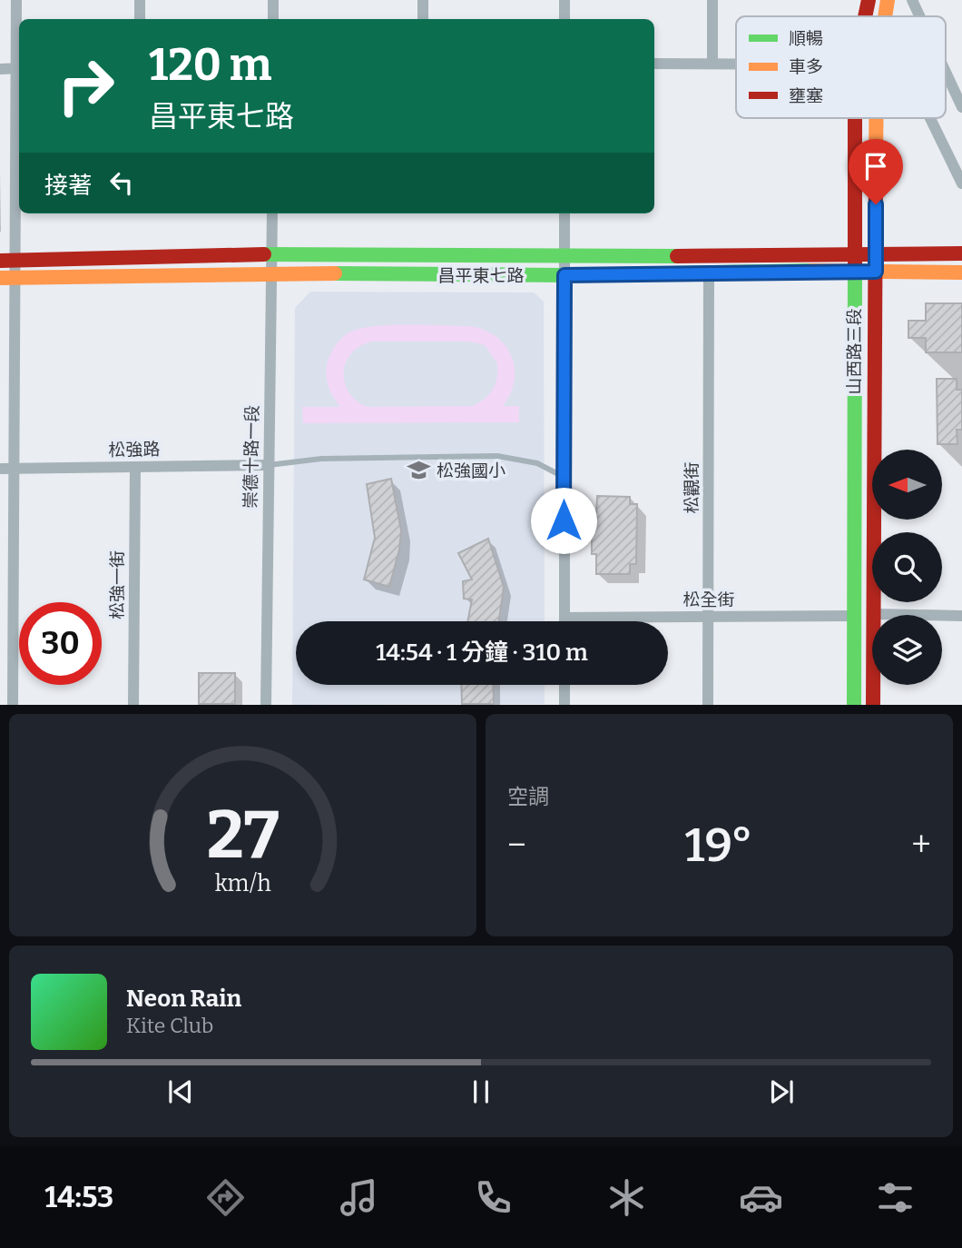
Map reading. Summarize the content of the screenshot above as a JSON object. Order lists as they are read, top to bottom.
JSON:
{
  "streets": {
    "street": [
      "昌平東七路",
      "山西路三段",
      "松強路",
      "崇德十路一段",
      "松觀街",
      "松強一街",
      "松全街"
    ]
  },
  "crossings": [
    ["昌平東七路", "山西路三段"],
    ["昌平東七路", "崇德十路一段"],
    ["昌平東七路", "松觀街"],
    ["山西路三段", "松全街"],
    ["松強路", "崇德十路一段"],
    ["松強路", "松強一街"],
    ["松觀街", "松全街"]
  ],
  "places": {
    "school or university": ["松強國小"]
  },
  "legend": ["順暢", "車多", "壅塞"],
  "north": "left",
  "page": {
    "turn": ["120 m", "昌平東七路"],
    "then": "接著",
    "limit": "30",
    "trip": "14:54 · 1 分鐘 · 310 m",
    "tile": "空調",
    "heat": ["−", "19°", "+"],
    "song": ["Neon Rain", "Kite Club"],
    "tabs": "14:53",
    "gauge": ["27", "km/h"]
  }
}
